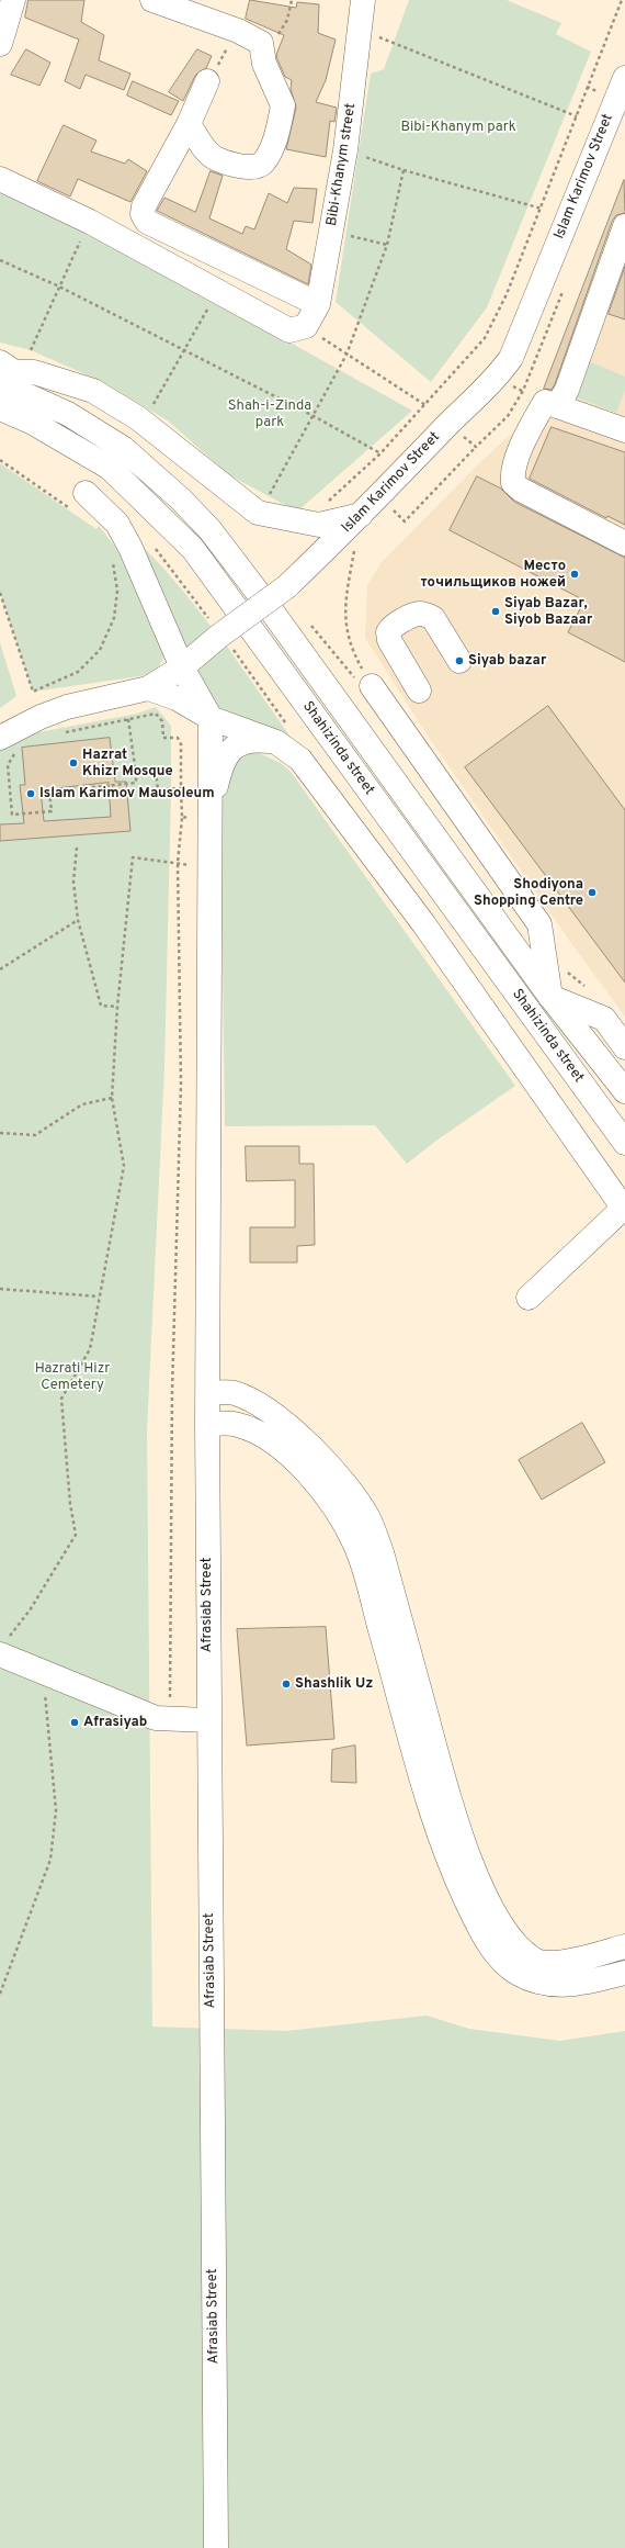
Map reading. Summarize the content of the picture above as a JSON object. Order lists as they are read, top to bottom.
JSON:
{
  "streets": {
    "street": [
      "Bibi-Khanym street",
      "Islam Karimov Street",
      "Shahizinda street",
      "Afrasiab Street"
    ]
  },
  "parks": ["Bibi-Khanym park", "Shah-i-Zinda park", "Hazrati Hizr Cemetery"],
  "places": [
    "Место точильщиков ножей",
    "Siyab Bazar, Siyob Bazaar",
    "Siyab bazar",
    "Hazrat Khizr Mosque",
    "Islam Karimov Mausoleum",
    "Shodiyona Shopping Centre",
    "Shashlik Uz",
    "Afrasiyab"
  ]
}
